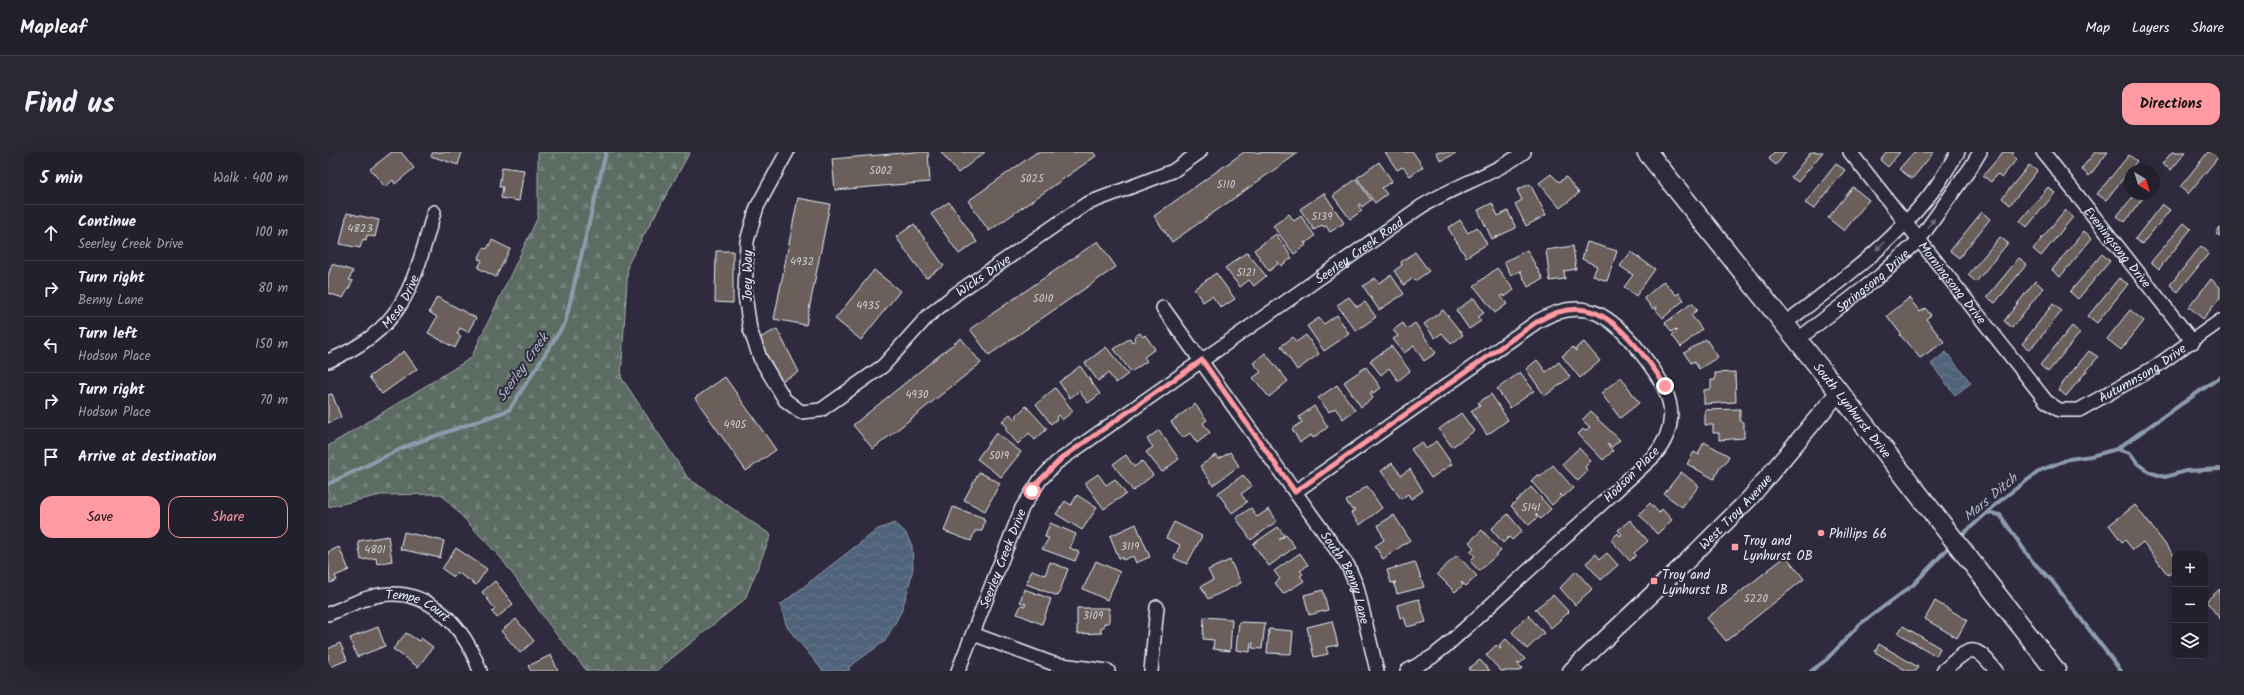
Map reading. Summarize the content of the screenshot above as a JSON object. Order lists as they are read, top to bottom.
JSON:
{
  "streets": {
    "main road": ["South Lynhurst Drive"],
    "street": [
      "Eveningsong Drive",
      "Seerley Creek Road",
      "Wicks Drive",
      "Joey Way",
      "Springsong Drive",
      "Morningsong Drive",
      "Mesa Drive",
      "Autumnsong Drive",
      "Hodson Place",
      "West Troy Avenue",
      "Seerley Creek Drive",
      "South Benny Lane",
      "Tempe Court"
    ]
  },
  "crossings": [
    ["Eveningsong Drive", "Autumnsong Drive"],
    ["Seerley Creek Road", "Seerley Creek Drive"],
    ["Seerley Creek Road", "South Benny Lane"],
    ["Wicks Drive", "Joey Way"],
    ["Springsong Drive", "Morningsong Drive"],
    ["Springsong Drive", "South Lynhurst Drive"],
    ["Morningsong Drive", "Autumnsong Drive"],
    ["South Lynhurst Drive", "West Troy Avenue"],
    ["Hodson Place", "South Benny Lane"],
    ["Seerley Creek Drive", "South Benny Lane"]
  ],
  "water": ["Seerley Creek", "Mars Ditch"],
  "places": {
    "other": ["Phillips 66"],
    "transit": ["Troy and Lynhurst OB", "Troy and Lynhurst IB"]
  },
  "house_numbers": [
    "5002",
    "5025",
    "5110",
    "5139",
    "4823",
    "4932",
    "5121",
    "5010",
    "4935",
    "4930",
    "4905",
    "5019",
    "5141",
    "3119",
    "4801",
    "5220",
    "3109"
  ],
  "north": "bottom right",
  "page": {
    "header": "Mapleaf",
    "nav": ["Map", "Layers", "Share"],
    "title": "Find us",
    "buttons": [
      "Directions",
      ["Save", "Share"]
    ],
    "heading": ["5 min", "Walk · 400 m"],
    "list": [
      ["Continue", "Seerley Creek Drive", "100 m"],
      ["Turn right", "Benny Lane", "80 m"],
      ["Turn left", "Hodson Place", "150 m"],
      ["Turn right", "Hodson Place", "70 m"],
      "Arrive at destination"
    ],
    "map_buttons": ["+", "−"]
  }
}
